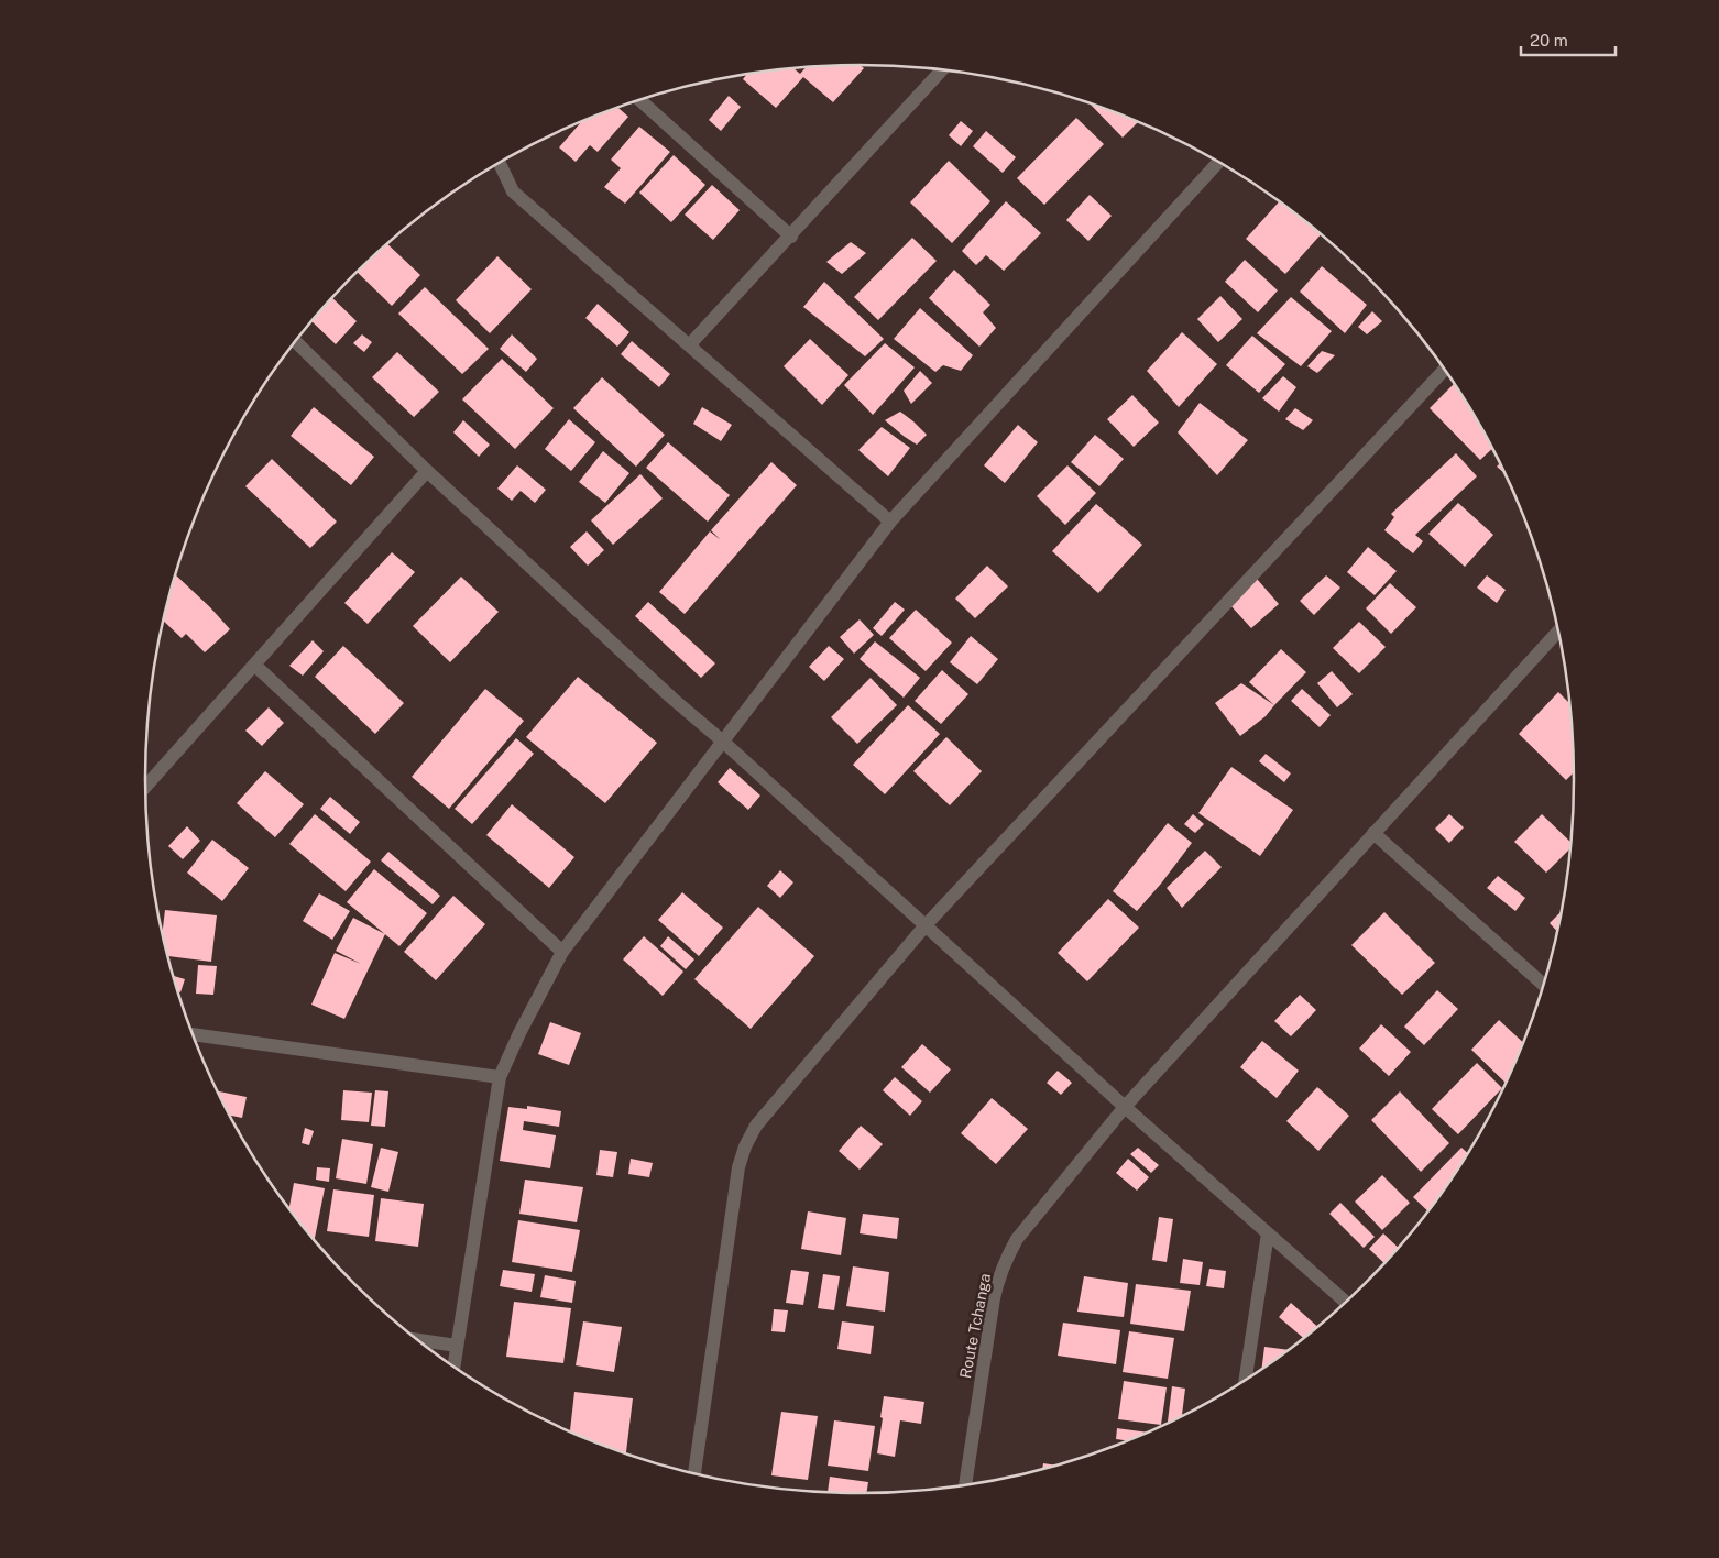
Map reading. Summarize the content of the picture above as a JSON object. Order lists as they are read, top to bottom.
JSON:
{
  "streets": {
    "street": ["Route Tchanga"]
  },
  "scale_bar": "20 m"
}
